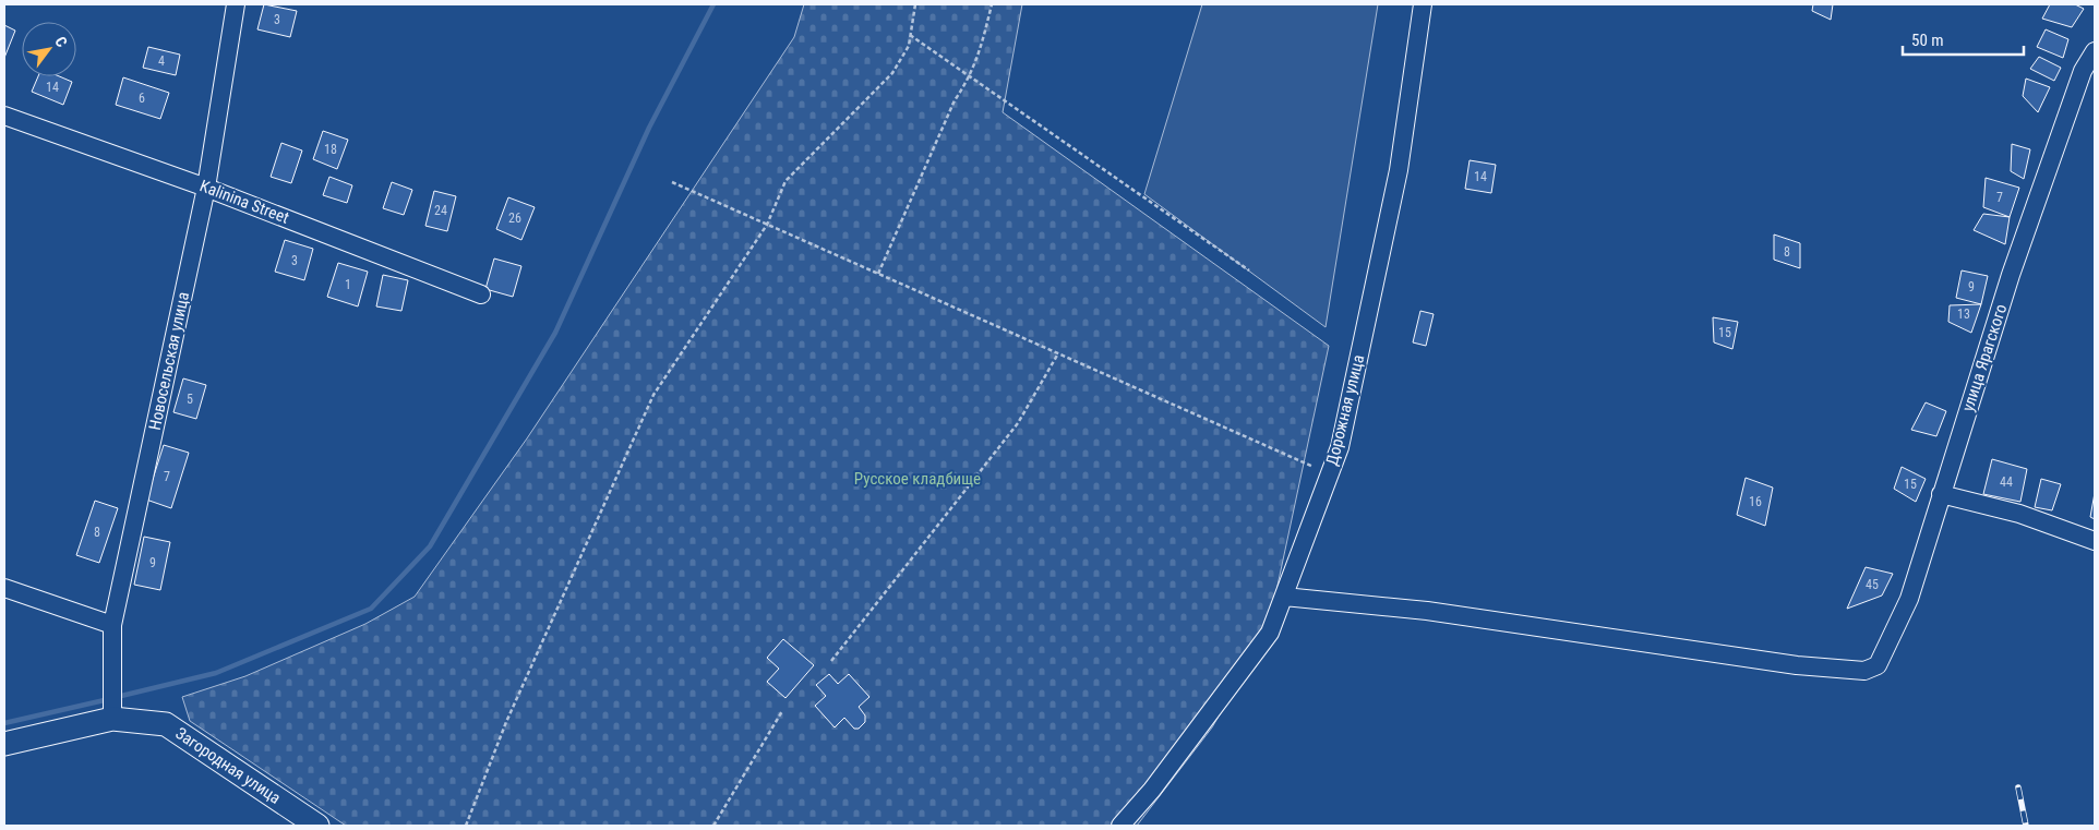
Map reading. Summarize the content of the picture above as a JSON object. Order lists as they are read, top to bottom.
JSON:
{
  "streets": {
    "main road": ["Загородная улица"],
    "street": [
      "Kalinina Street",
      "улица Ярагского",
      "Новосельская улица",
      "Дорожная улица"
    ]
  },
  "crossings": [
    ["Kalinina Street", "Новосельская улица"],
    ["улица Ярагского", "Дорожная улица"],
    ["Новосельская улица", "Загородная улица"]
  ],
  "parks": ["Русское кладбище"],
  "house_numbers": [
    "3",
    "4",
    "14",
    "6",
    "18",
    "14",
    "7",
    "24",
    "26",
    "8",
    "3",
    "1",
    "9",
    "13",
    "15",
    "5",
    "7",
    "44",
    "15",
    "16",
    "8",
    "9",
    "45"
  ],
  "scale_bar": "50 m",
  "north": "top right"
}
